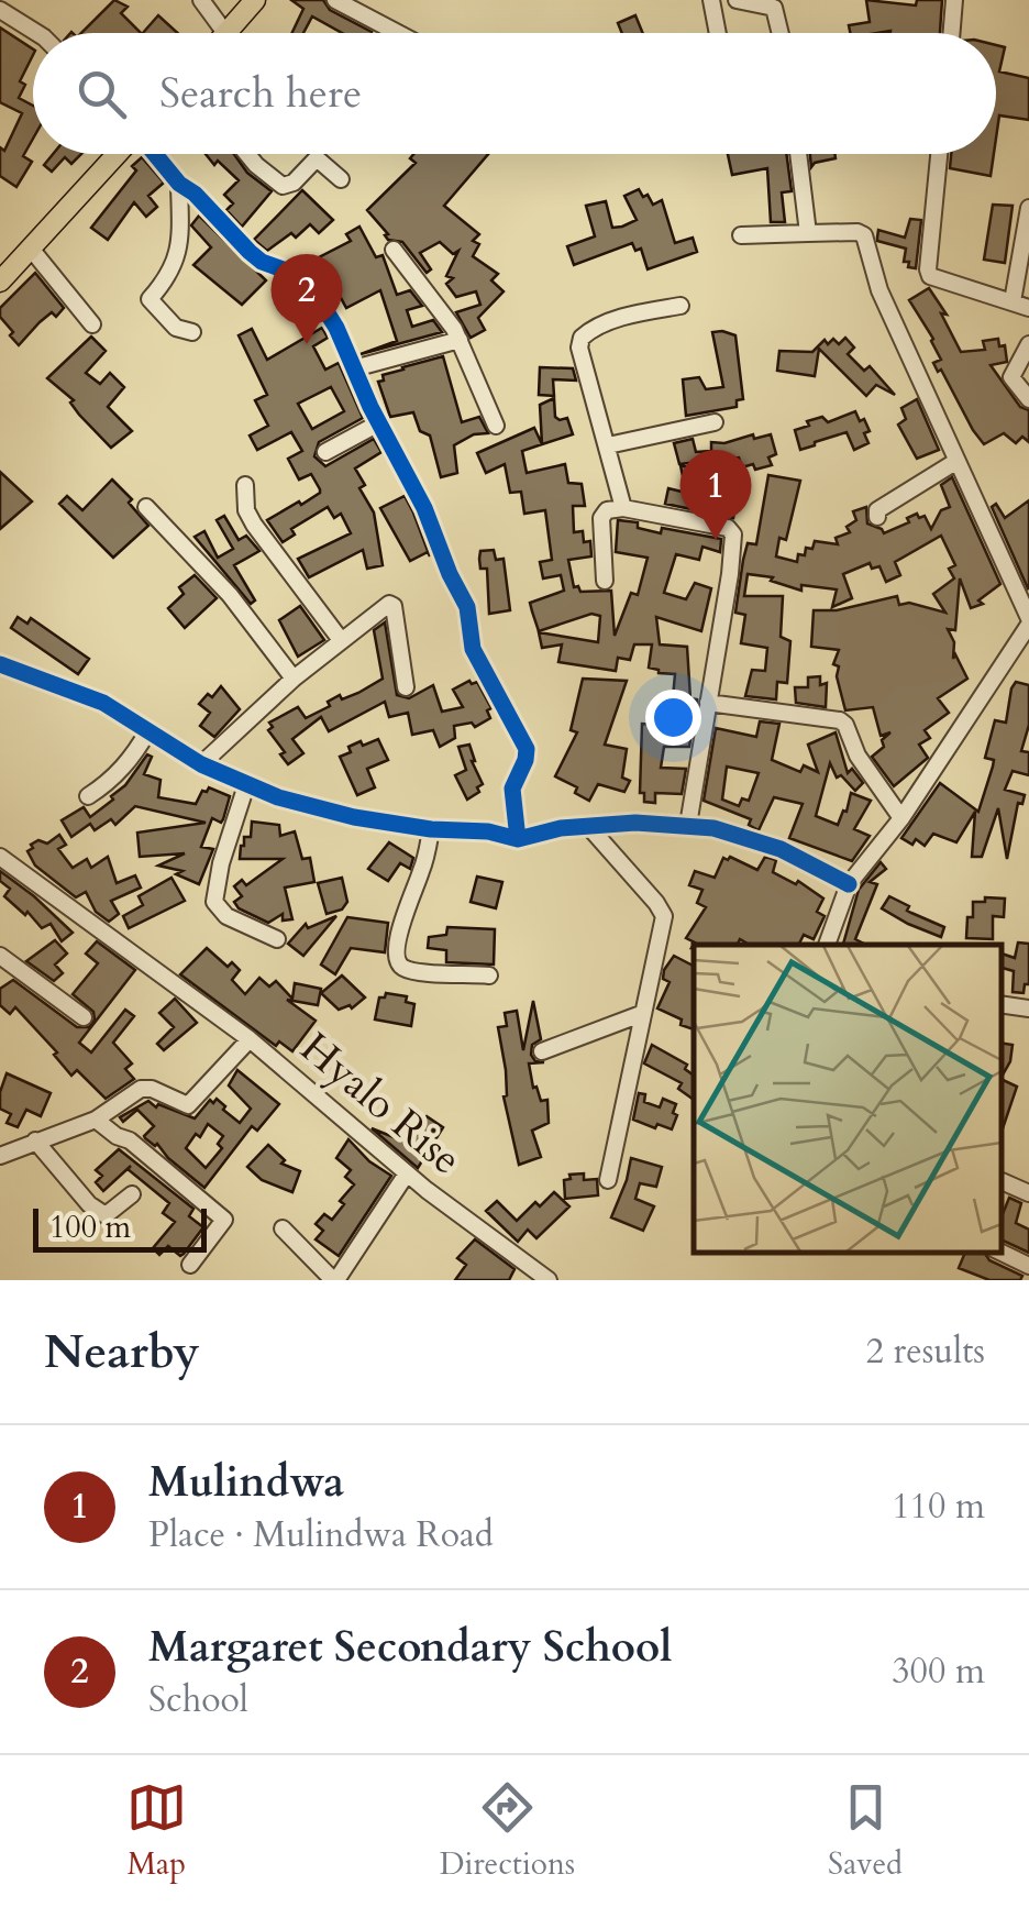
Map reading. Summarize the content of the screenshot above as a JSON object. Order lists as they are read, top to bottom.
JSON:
{
  "streets": {
    "street": ["Hyalo Rise"]
  },
  "scale_bar": "100 m",
  "page": {
    "search": "Search here",
    "pins": ["2", "1"],
    "scale": "100 m",
    "heading": ["Nearby", "2 results"],
    "list": [
      {
        "mark": "1",
        "name": "Mulindwa",
        "note": "Place · Mulindwa Road",
        "value": "110 m"
      },
      {
        "mark": "2",
        "name": "Margaret Secondary School",
        "note": "School",
        "value": "300 m"
      }
    ],
    "nav": ["Map", "Directions", "Saved"]
  }
}
